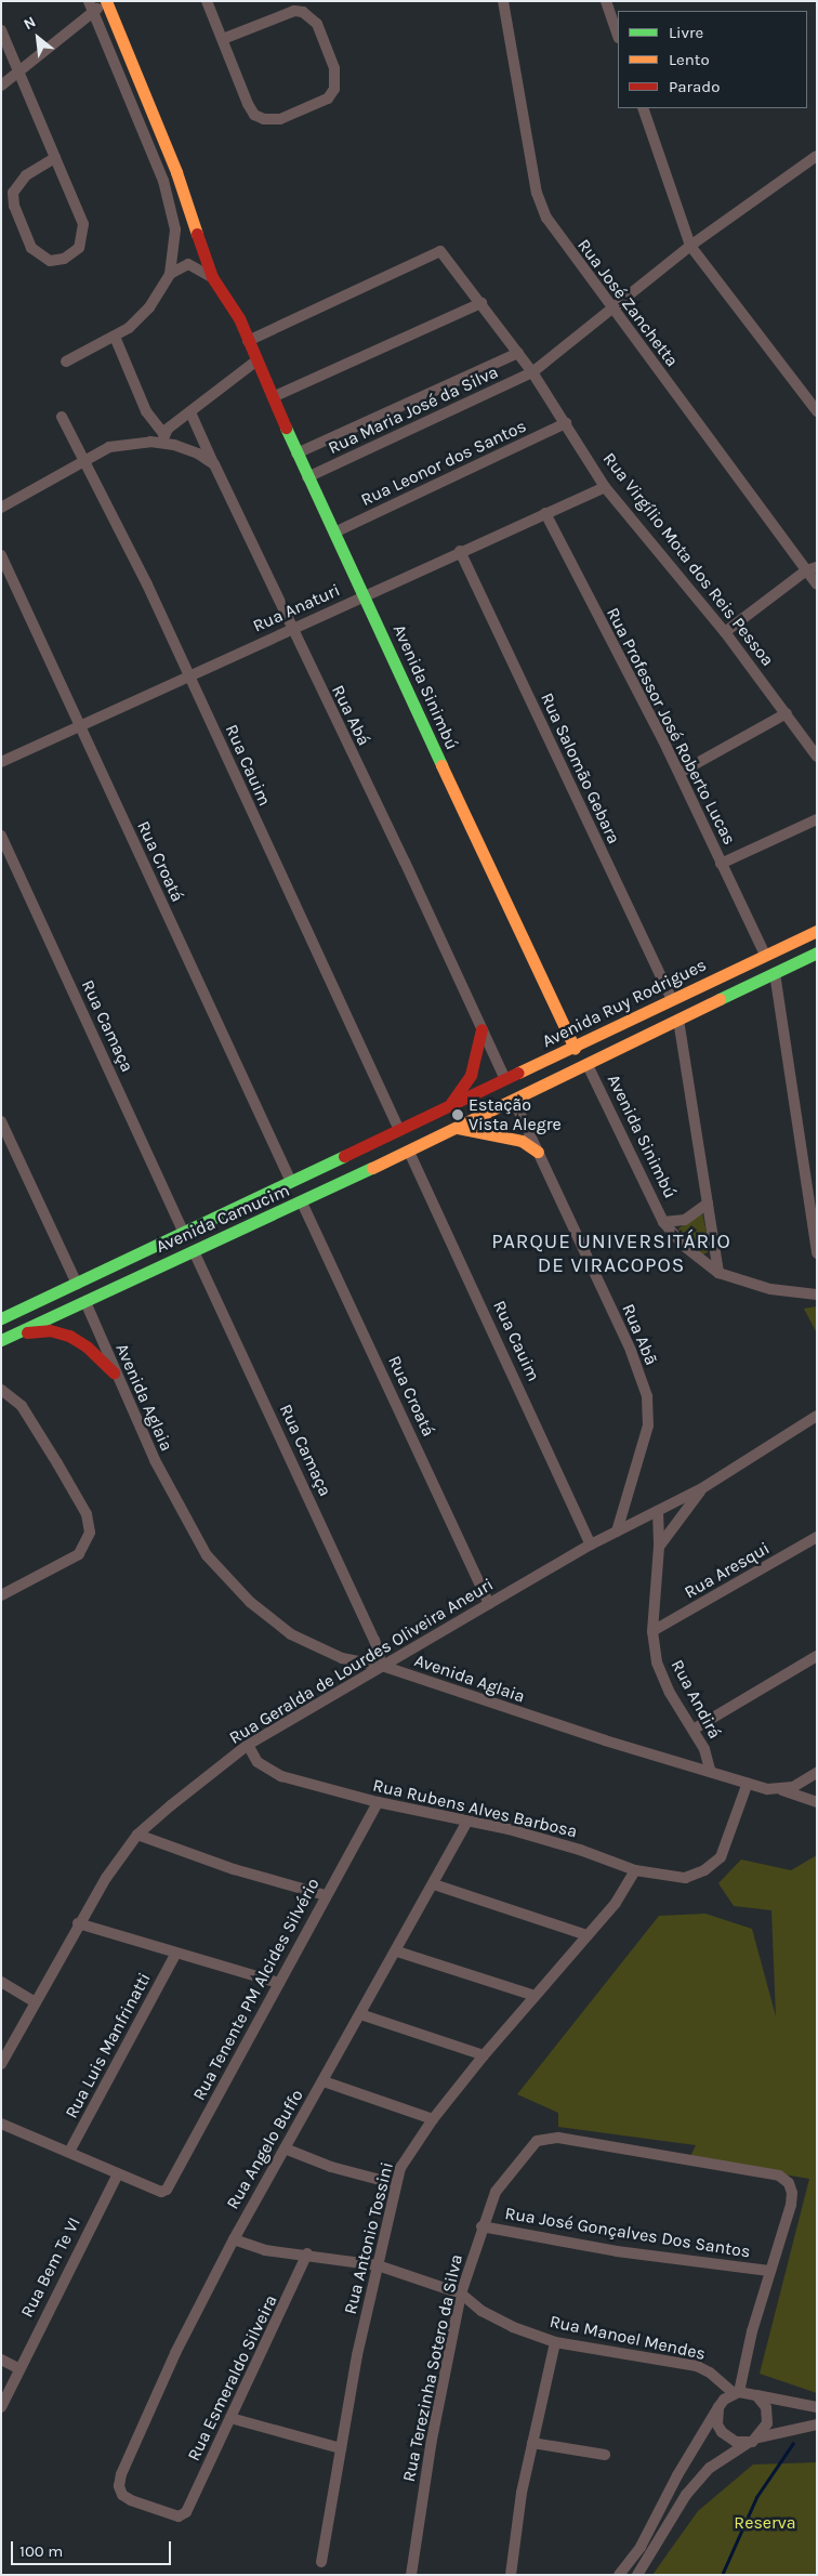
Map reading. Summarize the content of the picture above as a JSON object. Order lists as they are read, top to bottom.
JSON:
{
  "streets": {
    "main road": ["Avenida Sinimbú", "Avenida Ruy Rodrigues", "Avenida Camucim"],
    "street": [
      "Rua José Zanchetta",
      "Rua Maria José da Silva",
      "Rua Leonor dos Santos",
      "Rua Virgílio Mota dos Reis Pessoa",
      "Rua Anaturi",
      "Rua Abá",
      "Rua Professor José Roberto Lucas",
      "Rua Cauim",
      "Rua Salomão Gebara",
      "Rua Croatá",
      "Rua Camaça",
      "Rua Abã",
      "Avenida Aglaia",
      "Rua Aresqui",
      "Rua Geralda de Lourdes Oliveira Aneuri",
      "Rua Andirá",
      "Rua Rubens Alves Barbosa",
      "Rua Tenente PM Alcides Silvério",
      "Rua Luis Manfrinatti",
      "Rua Angelo Buffo",
      "Rua José Gonçalves Dos Santos",
      "Rua Antonio Tossini",
      "Rua Bem Te VI",
      "Rua Manoel Mendes",
      "Rua Terezinha Sotero da Silva",
      "Rua Esmeraldo Silveira"
    ]
  },
  "crossings": [
    ["Rua José Zanchetta", "Rua Maria José da Silva"],
    ["Rua Maria José da Silva", "Rua Virgílio Mota dos Reis Pessoa"],
    ["Rua Maria José da Silva", "Avenida Sinimbú"],
    ["Rua Leonor dos Santos", "Rua Virgílio Mota dos Reis Pessoa"],
    ["Rua Leonor dos Santos", "Avenida Sinimbú"],
    ["Rua Virgílio Mota dos Reis Pessoa", "Rua Anaturi"],
    ["Rua Virgílio Mota dos Reis Pessoa", "Avenida Sinimbú"],
    ["Rua Anaturi", "Avenida Sinimbú"],
    ["Rua Anaturi", "Rua Abá"],
    ["Rua Anaturi", "Rua Professor José Roberto Lucas"],
    ["Rua Anaturi", "Rua Cauim"],
    ["Rua Anaturi", "Rua Salomão Gebara"],
    ["Rua Anaturi", "Rua Croatá"],
    ["Avenida Sinimbú", "Avenida Ruy Rodrigues"],
    ["Rua Abá", "Avenida Ruy Rodrigues"],
    ["Rua Professor José Roberto Lucas", "Avenida Ruy Rodrigues"],
    ["Rua Cauim", "Avenida Camucim"],
    ["Rua Cauim", "Rua Geralda de Lourdes Oliveira Aneuri"],
    ["Rua Salomão Gebara", "Avenida Ruy Rodrigues"],
    ["Rua Croatá", "Avenida Camucim"],
    ["Rua Croatá", "Rua Geralda de Lourdes Oliveira Aneuri"],
    ["Avenida Ruy Rodrigues", "Avenida Camucim"],
    ["Rua Camaça", "Avenida Camucim"],
    ["Rua Camaça", "Avenida Aglaia"],
    ["Rua Camaça", "Rua Geralda de Lourdes Oliveira Aneuri"],
    ["Avenida Camucim", "Avenida Aglaia"],
    ["Rua Abã", "Rua Geralda de Lourdes Oliveira Aneuri"],
    ["Avenida Aglaia", "Rua Geralda de Lourdes Oliveira Aneuri"],
    ["Avenida Aglaia", "Rua Andirá"],
    ["Avenida Aglaia", "Rua Rubens Alves Barbosa"],
    ["Rua Aresqui", "Rua Andirá"],
    ["Rua Geralda de Lourdes Oliveira Aneuri", "Rua Andirá"],
    ["Rua Geralda de Lourdes Oliveira Aneuri", "Rua Rubens Alves Barbosa"],
    ["Rua Rubens Alves Barbosa", "Rua Tenente PM Alcides Silvério"],
    ["Rua Rubens Alves Barbosa", "Rua Angelo Buffo"],
    ["Rua Rubens Alves Barbosa", "Rua Antonio Tossini"],
    ["Rua Tenente PM Alcides Silvério", "Rua Bem Te VI"],
    ["Rua Angelo Buffo", "Rua Manoel Mendes"],
    ["Rua Angelo Buffo", "Rua Esmeraldo Silveira"],
    ["Rua José Gonçalves Dos Santos", "Rua Terezinha Sotero da Silva"],
    ["Rua Antonio Tossini", "Rua Manoel Mendes"],
    ["Rua Manoel Mendes", "Rua Terezinha Sotero da Silva"],
    ["Rua Manoel Mendes", "Rua Esmeraldo Silveira"]
  ],
  "districts": ["PARQUE UNIVERSITÁRIO DE VIRACOPOS"],
  "parks": ["Reserva"],
  "places": ["Estação Vista Alegre"],
  "legend": ["Livre", "Lento", "Parado"],
  "scale_bar": "100 m",
  "north": "top left"
}
